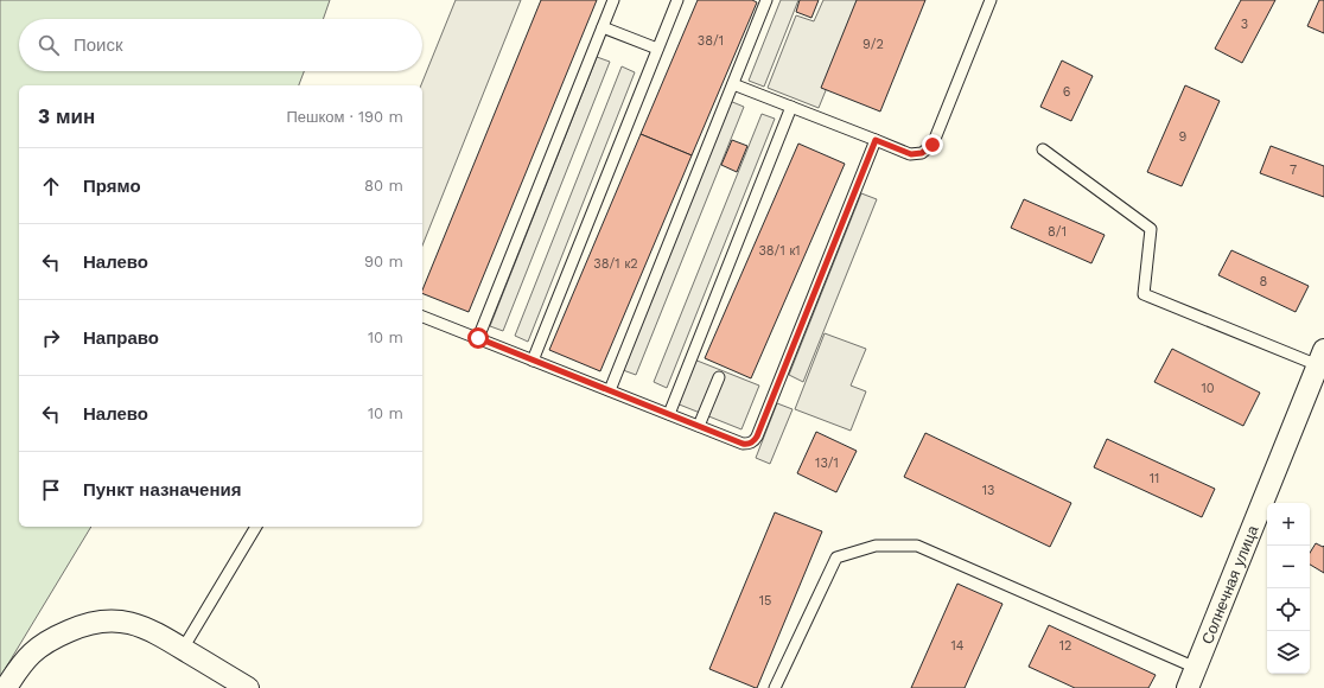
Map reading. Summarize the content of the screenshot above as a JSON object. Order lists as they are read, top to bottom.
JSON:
{
  "streets": {
    "street": ["Солнечная улица"]
  },
  "house_numbers": [
    "3",
    "38/1",
    "9/2",
    "6",
    "9",
    "7",
    "8/1",
    "38/1 к1",
    "38/1 к2",
    "8",
    "10",
    "13/1",
    "11",
    "13",
    "15",
    "14",
    "12"
  ],
  "page": {
    "search": "Поиск",
    "heading": ["3 мин", "Пешком · 190 m"],
    "list": [
      ["Прямо", "80 m"],
      ["Налево", "90 m"],
      ["Направо", "10 m"],
      ["Налево", "10 m"],
      "Пункт назначения"
    ],
    "map_buttons": ["+", "−"]
  }
}
